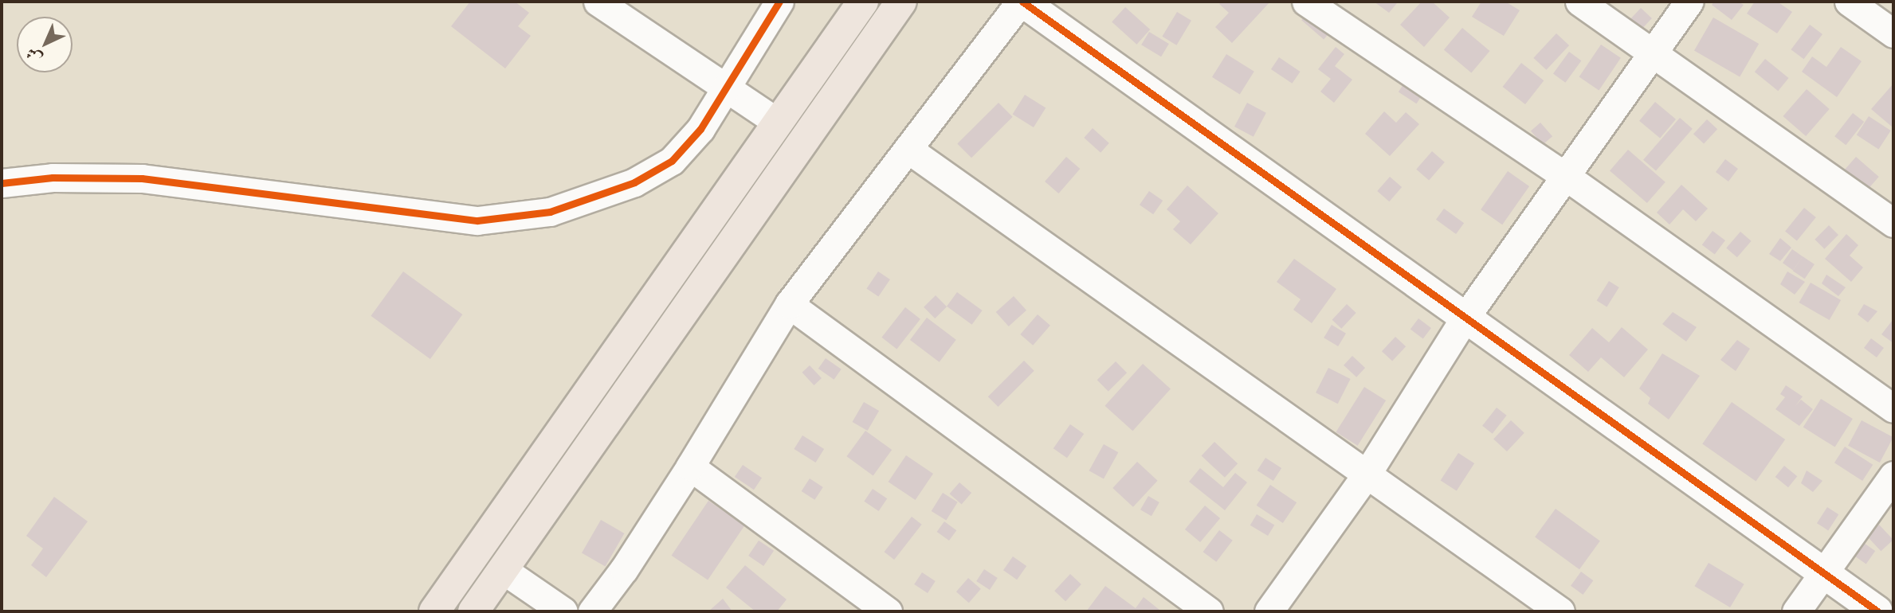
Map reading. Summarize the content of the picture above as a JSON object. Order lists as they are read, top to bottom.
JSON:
{
  "north": "bottom left"
}
